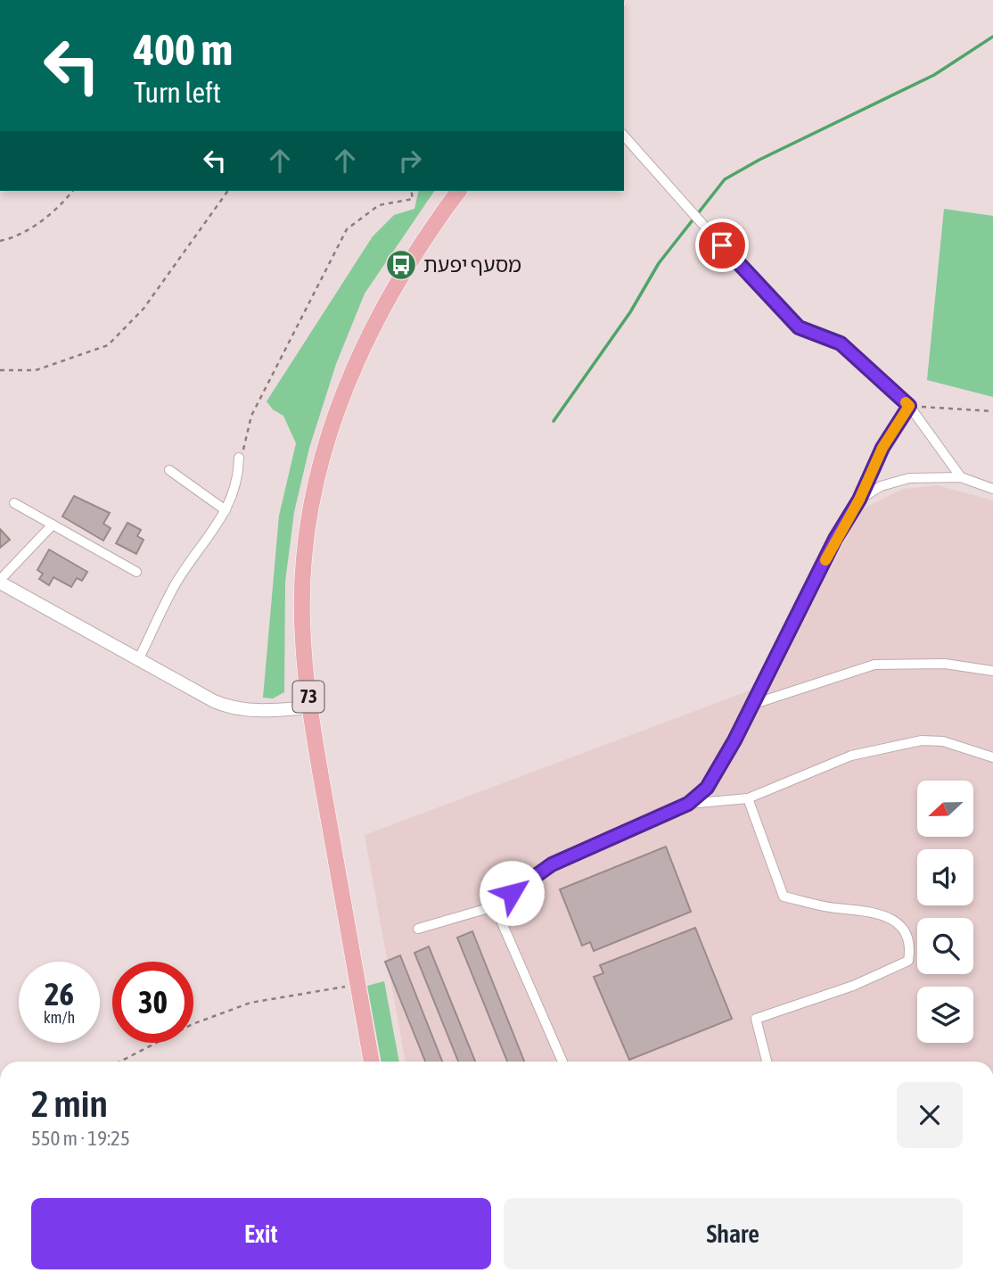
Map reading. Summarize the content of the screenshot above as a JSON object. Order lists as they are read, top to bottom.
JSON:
{
  "streets": {
    "highway": ["73"]
  },
  "places": {
    "bus stop": ["מסעף יפעת"]
  },
  "north": "left",
  "page": {
    "turn": ["400 m", "Turn left"],
    "speed": "26 km/h",
    "limit": "30",
    "heading": ["2 min", "550 m · 19:25"],
    "buttons": ["Exit", "Share"]
  }
}
